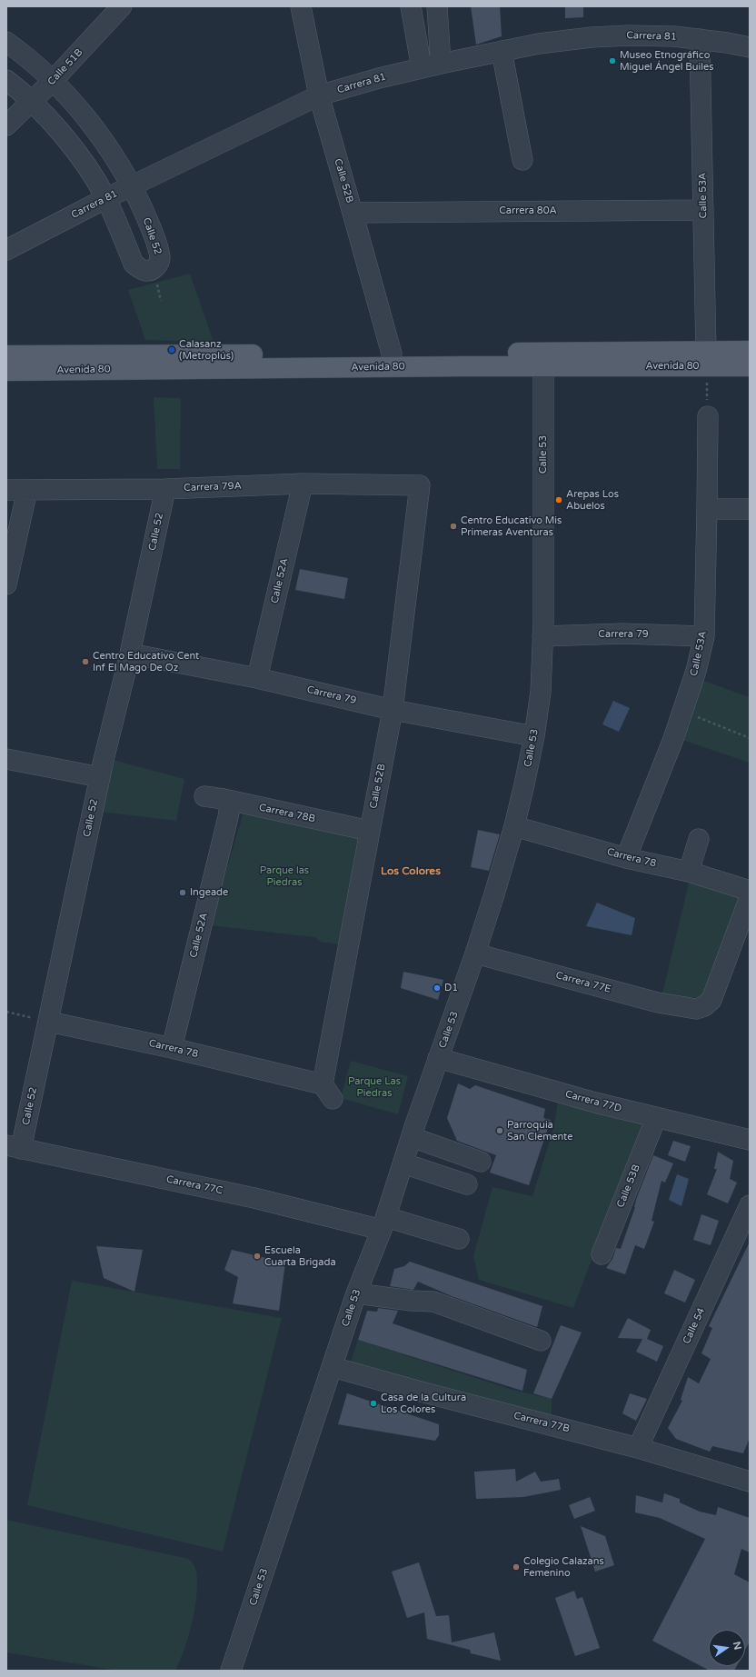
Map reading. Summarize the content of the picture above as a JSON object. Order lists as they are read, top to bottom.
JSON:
{
  "streets": {
    "main road": ["Avenida 80"],
    "street": [
      "Carrera 81",
      "Calle 51B",
      "Calle 52B",
      "Calle 53A",
      "Carrera 80A",
      "Calle 52",
      "Calle 53",
      "Carrera 79A",
      "Calle 52A",
      "Carrera 79",
      "Carrera 78B",
      "Carrera 78",
      "Carrera 77E",
      "Carrera 77D",
      "Carrera 77C",
      "Calle 53B",
      "Calle 54",
      "Carrera 77B"
    ]
  },
  "crossings": [
    ["Carrera 81", "Calle 52B"],
    ["Carrera 81", "Calle 53A"],
    ["Carrera 81", "Calle 52"],
    ["Calle 51B", "Calle 52"],
    ["Calle 52B", "Carrera 80A"],
    ["Calle 52B", "Avenida 80"],
    ["Calle 52B", "Carrera 79A"],
    ["Calle 52B", "Carrera 79"],
    ["Calle 52B", "Carrera 78B"],
    ["Calle 52B", "Carrera 78"],
    ["Calle 53A", "Carrera 80A"],
    ["Calle 53A", "Avenida 80"],
    ["Calle 53A", "Carrera 79"],
    ["Calle 53A", "Carrera 78"],
    ["Calle 52", "Carrera 79A"],
    ["Calle 52", "Carrera 79"],
    ["Calle 52", "Carrera 78"],
    ["Calle 52", "Carrera 77C"],
    ["Avenida 80", "Calle 53"],
    ["Calle 53", "Carrera 79"],
    ["Calle 53", "Carrera 78"],
    ["Calle 53", "Carrera 77E"],
    ["Calle 53", "Carrera 77D"],
    ["Calle 53", "Carrera 77C"],
    ["Calle 53", "Carrera 77B"],
    ["Carrera 79A", "Calle 52A"],
    ["Calle 52A", "Carrera 79"],
    ["Calle 52A", "Carrera 78B"],
    ["Calle 52A", "Carrera 78"],
    ["Carrera 77D", "Calle 53B"],
    ["Calle 54", "Carrera 77B"]
  ],
  "districts": ["Los Colores"],
  "parks": ["Parque las Piedras", "Parque Las Piedras"],
  "places": [
    "Museo Etnográfico Miguel Ángel Builes",
    "Calasanz (Metroplús)",
    "Arepas Los Abuelos",
    "Centro Educativo Mis Primeras Aventuras",
    "Centro Educativo Cent Inf El Mago De Oz",
    "Ingeade",
    "D1",
    "Parroquia San Clemente",
    "Escuela Cuarta Brigada",
    "Casa de la Cultura Los Colores",
    "Colegio Calazans Femenino"
  ],
  "north": "right"
}
